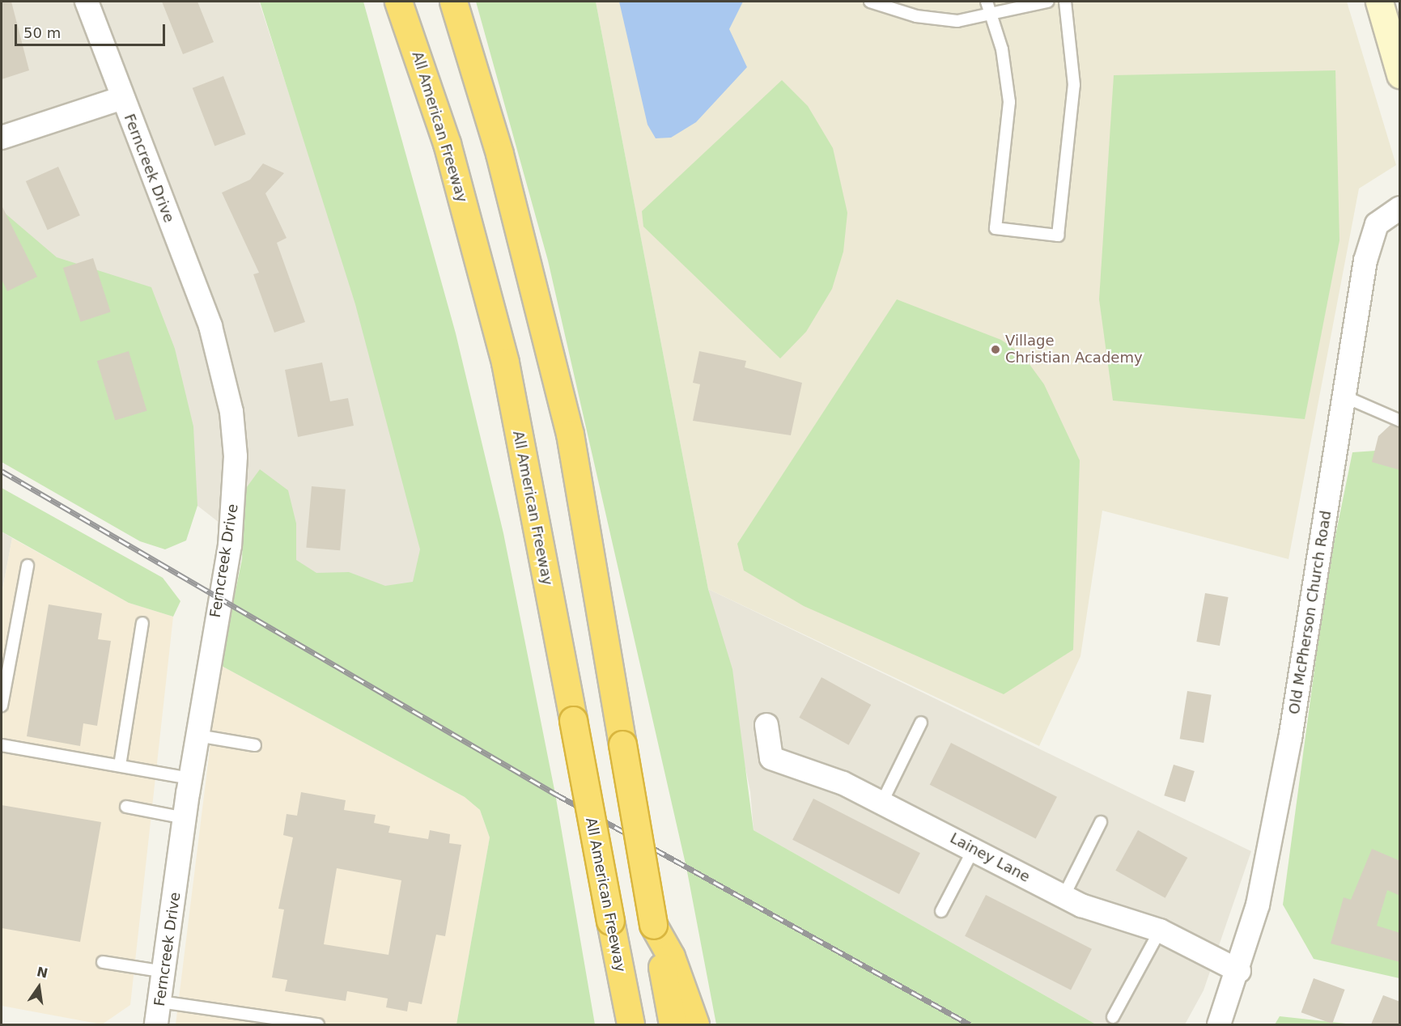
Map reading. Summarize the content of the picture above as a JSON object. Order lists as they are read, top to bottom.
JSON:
{
  "streets": {
    "highway": ["All American Freeway"],
    "street": ["Ferncreek Drive", "Old McPherson Church Road", "Lainey Lane"]
  },
  "crossings": [
    ["Old McPherson Church Road", "Lainey Lane"]
  ],
  "places": ["Village Christian Academy"],
  "scale_bar": "50 m",
  "north": "top"
}
